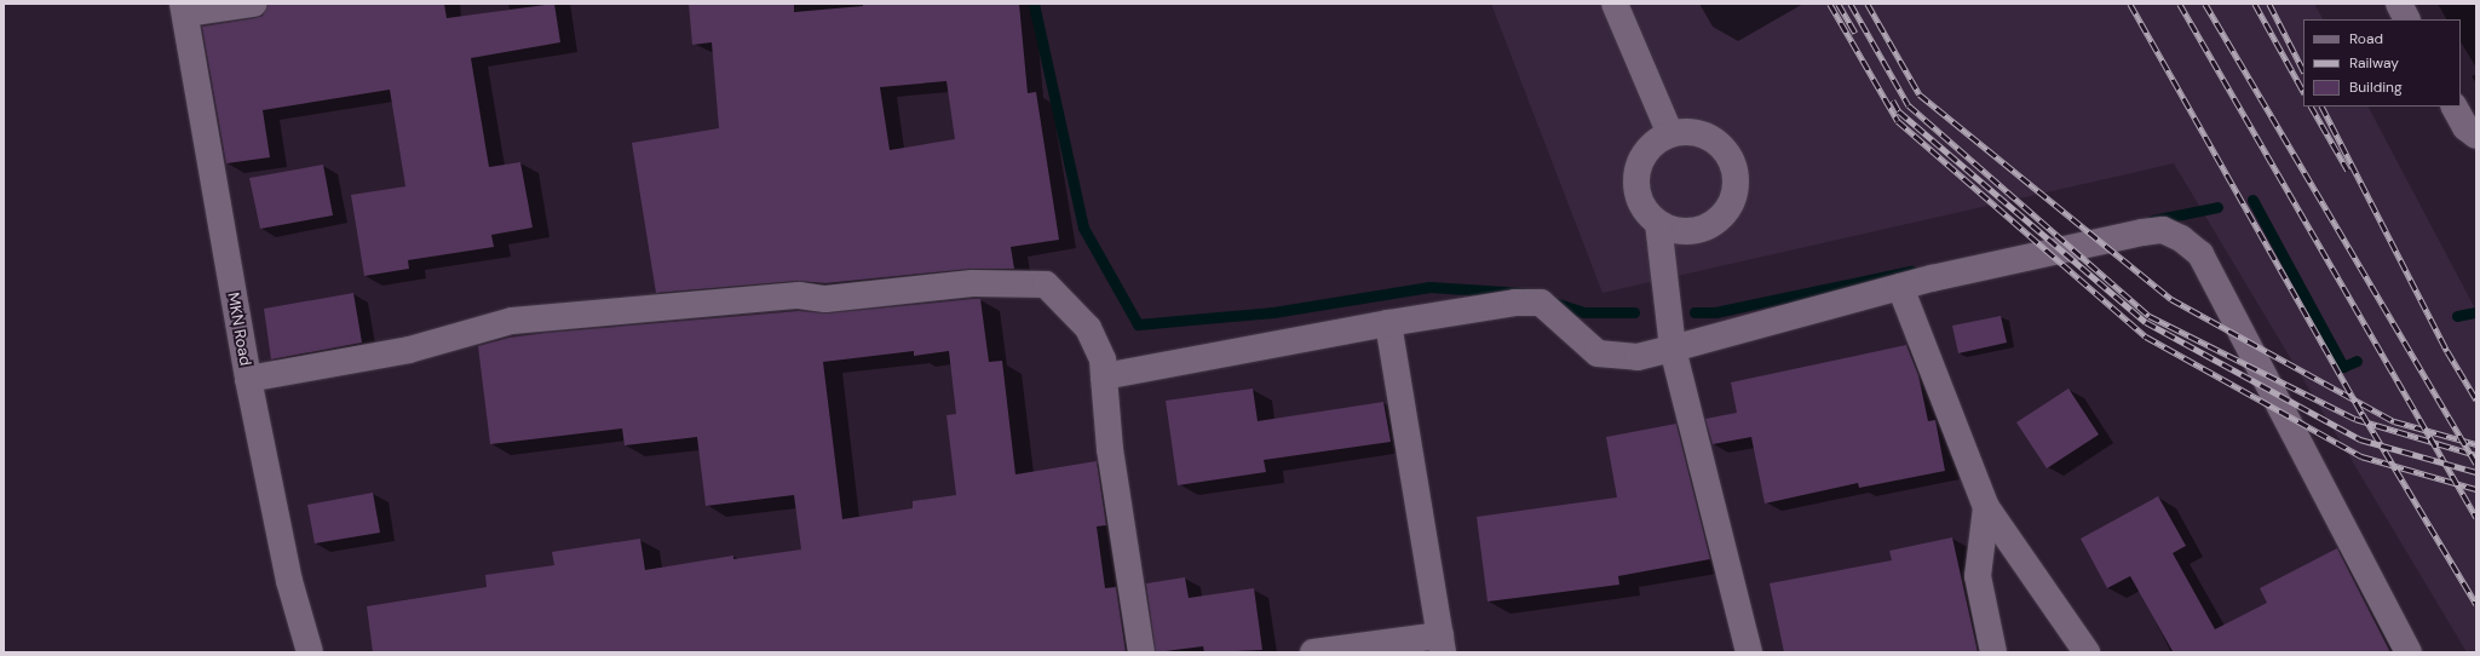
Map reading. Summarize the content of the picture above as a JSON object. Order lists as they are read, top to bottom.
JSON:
{
  "streets": {
    "street": ["MKN Road"]
  },
  "legend": ["Road", "Railway", "Building"]
}
